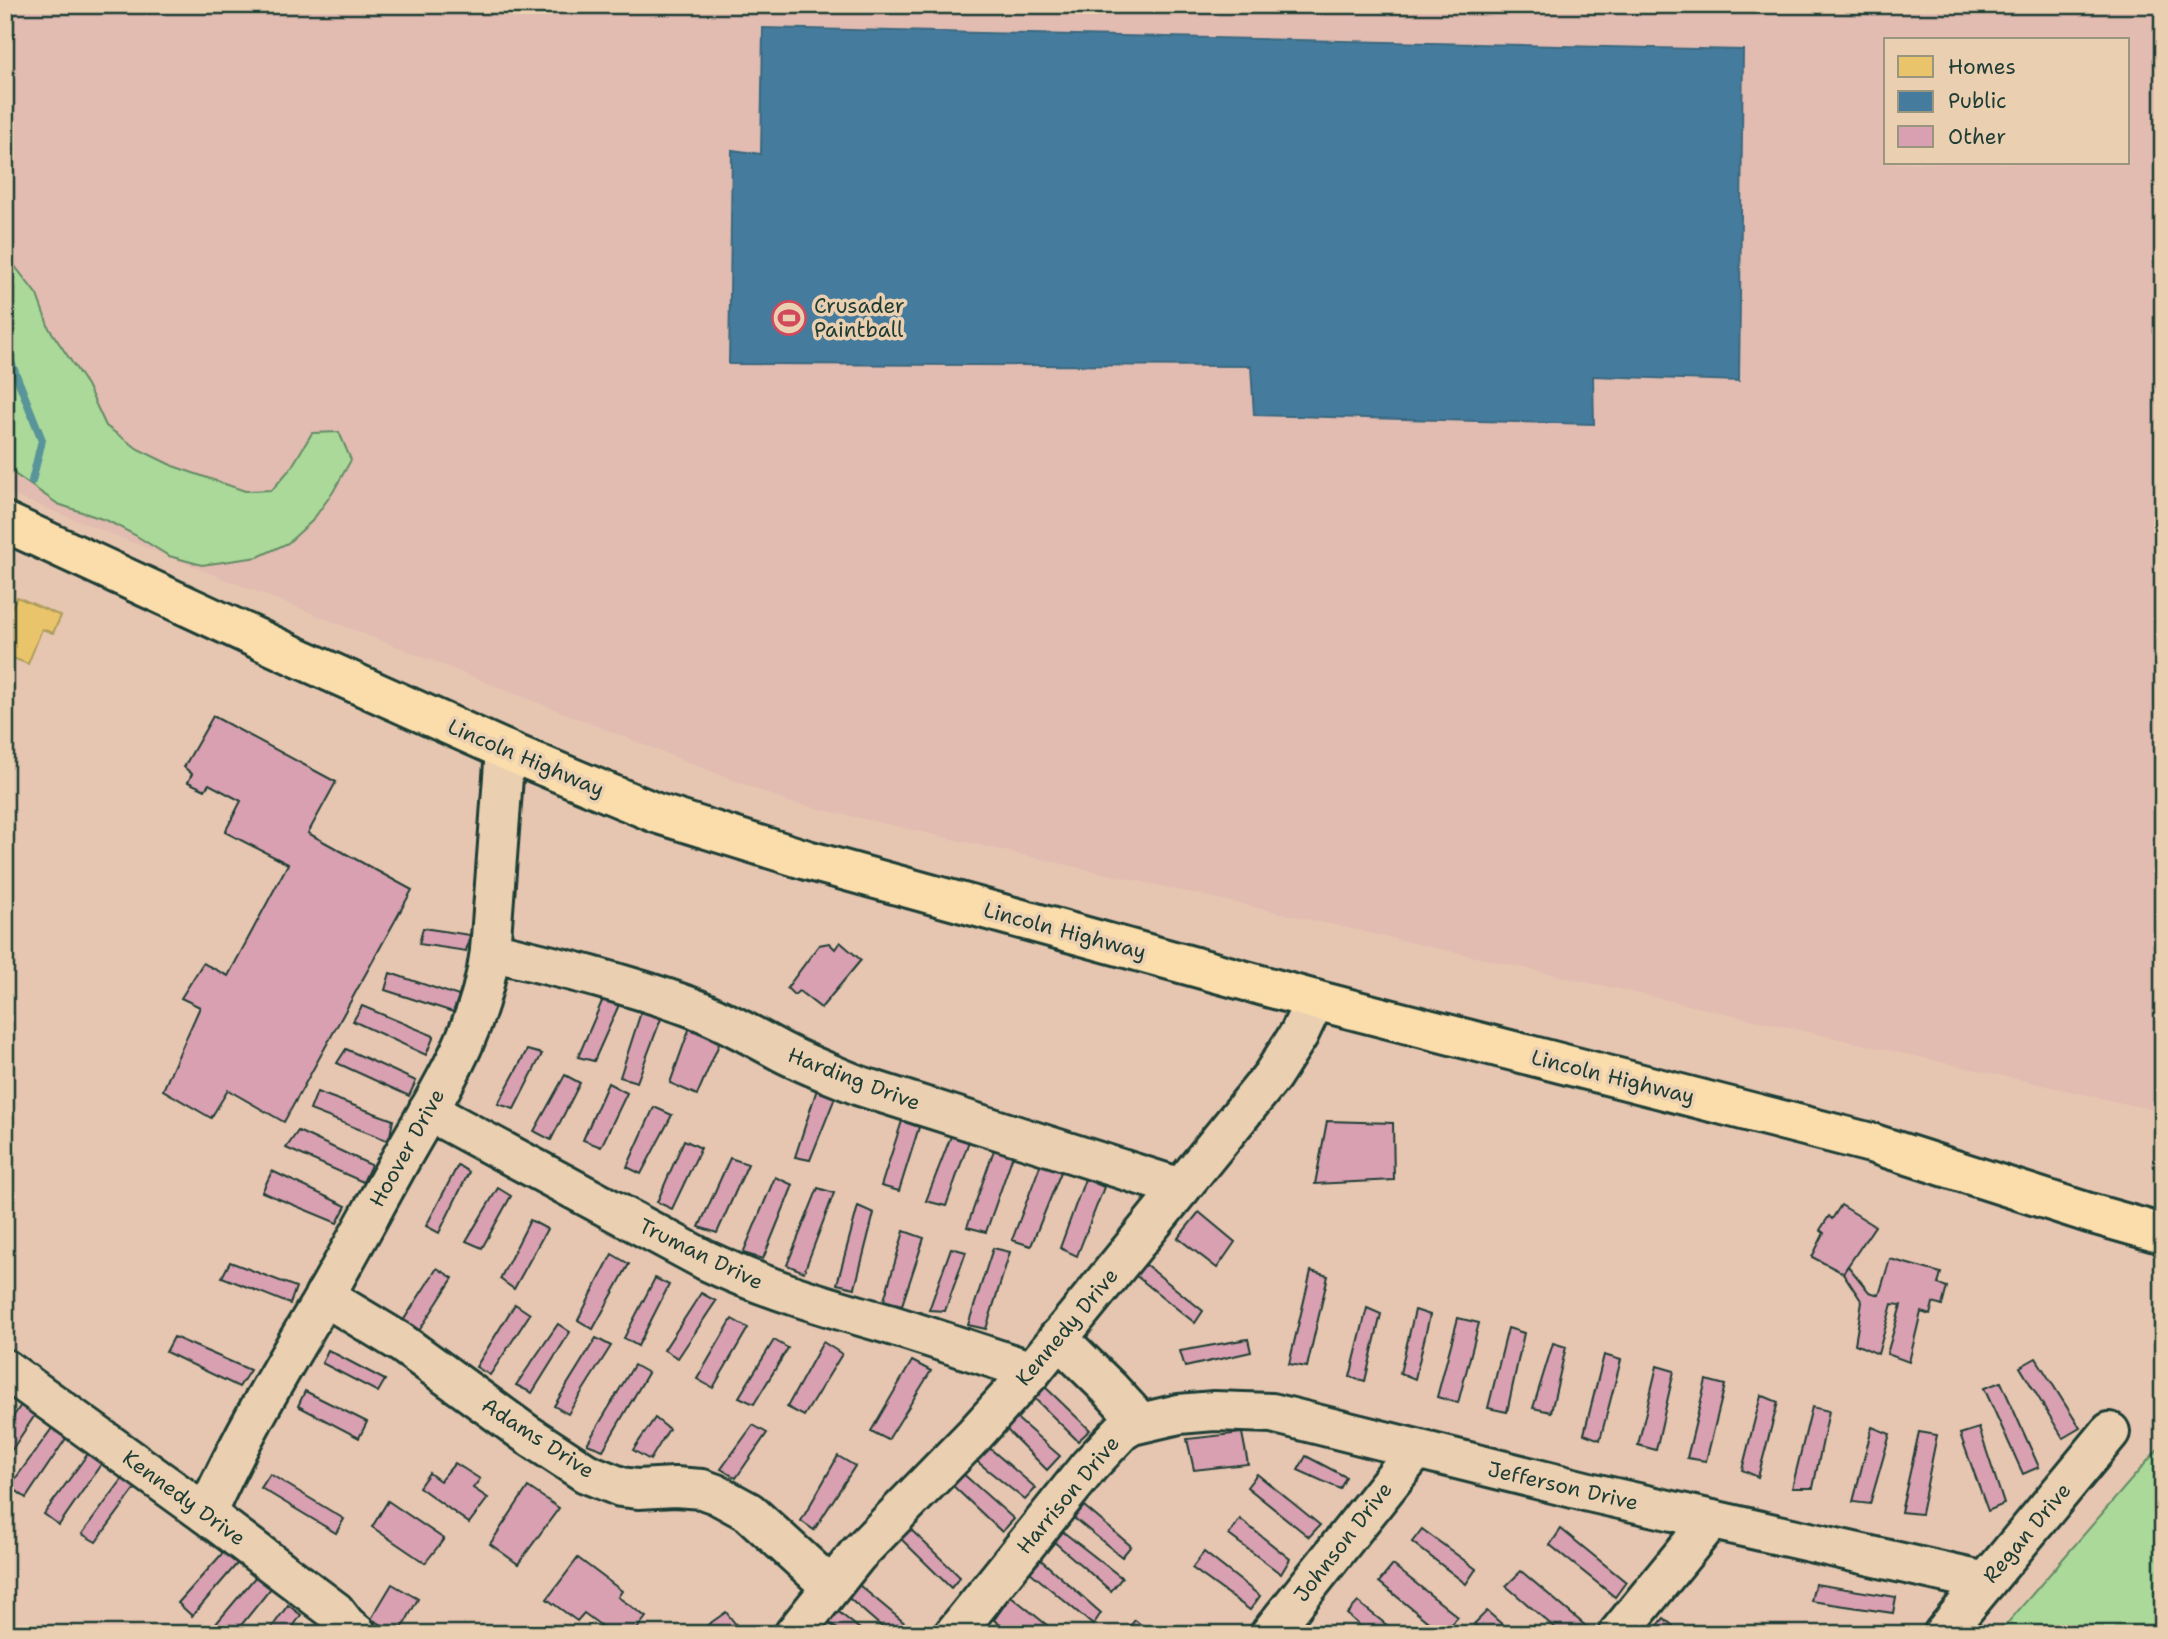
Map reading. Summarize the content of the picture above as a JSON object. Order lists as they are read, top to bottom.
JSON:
{
  "streets": {
    "main road": ["Lincoln Highway"],
    "street": [
      "Harding Drive",
      "Hoover Drive",
      "Truman Drive",
      "Kennedy Drive",
      "Adams Drive",
      "Jefferson Drive",
      "Harrison Drive",
      "Regan Drive",
      "Johnson Drive"
    ]
  },
  "crossings": [
    ["Lincoln Highway", "Hoover Drive"],
    ["Lincoln Highway", "Kennedy Drive"],
    ["Harding Drive", "Hoover Drive"],
    ["Harding Drive", "Kennedy Drive"],
    ["Hoover Drive", "Truman Drive"],
    ["Hoover Drive", "Kennedy Drive"],
    ["Hoover Drive", "Adams Drive"],
    ["Truman Drive", "Kennedy Drive"],
    ["Kennedy Drive", "Adams Drive"],
    ["Kennedy Drive", "Harrison Drive"],
    ["Jefferson Drive", "Harrison Drive"],
    ["Jefferson Drive", "Regan Drive"],
    ["Jefferson Drive", "Johnson Drive"]
  ],
  "places": {
    "sports": ["Crusader Paintball"]
  },
  "legend": ["Homes", "Public", "Other"]
}
